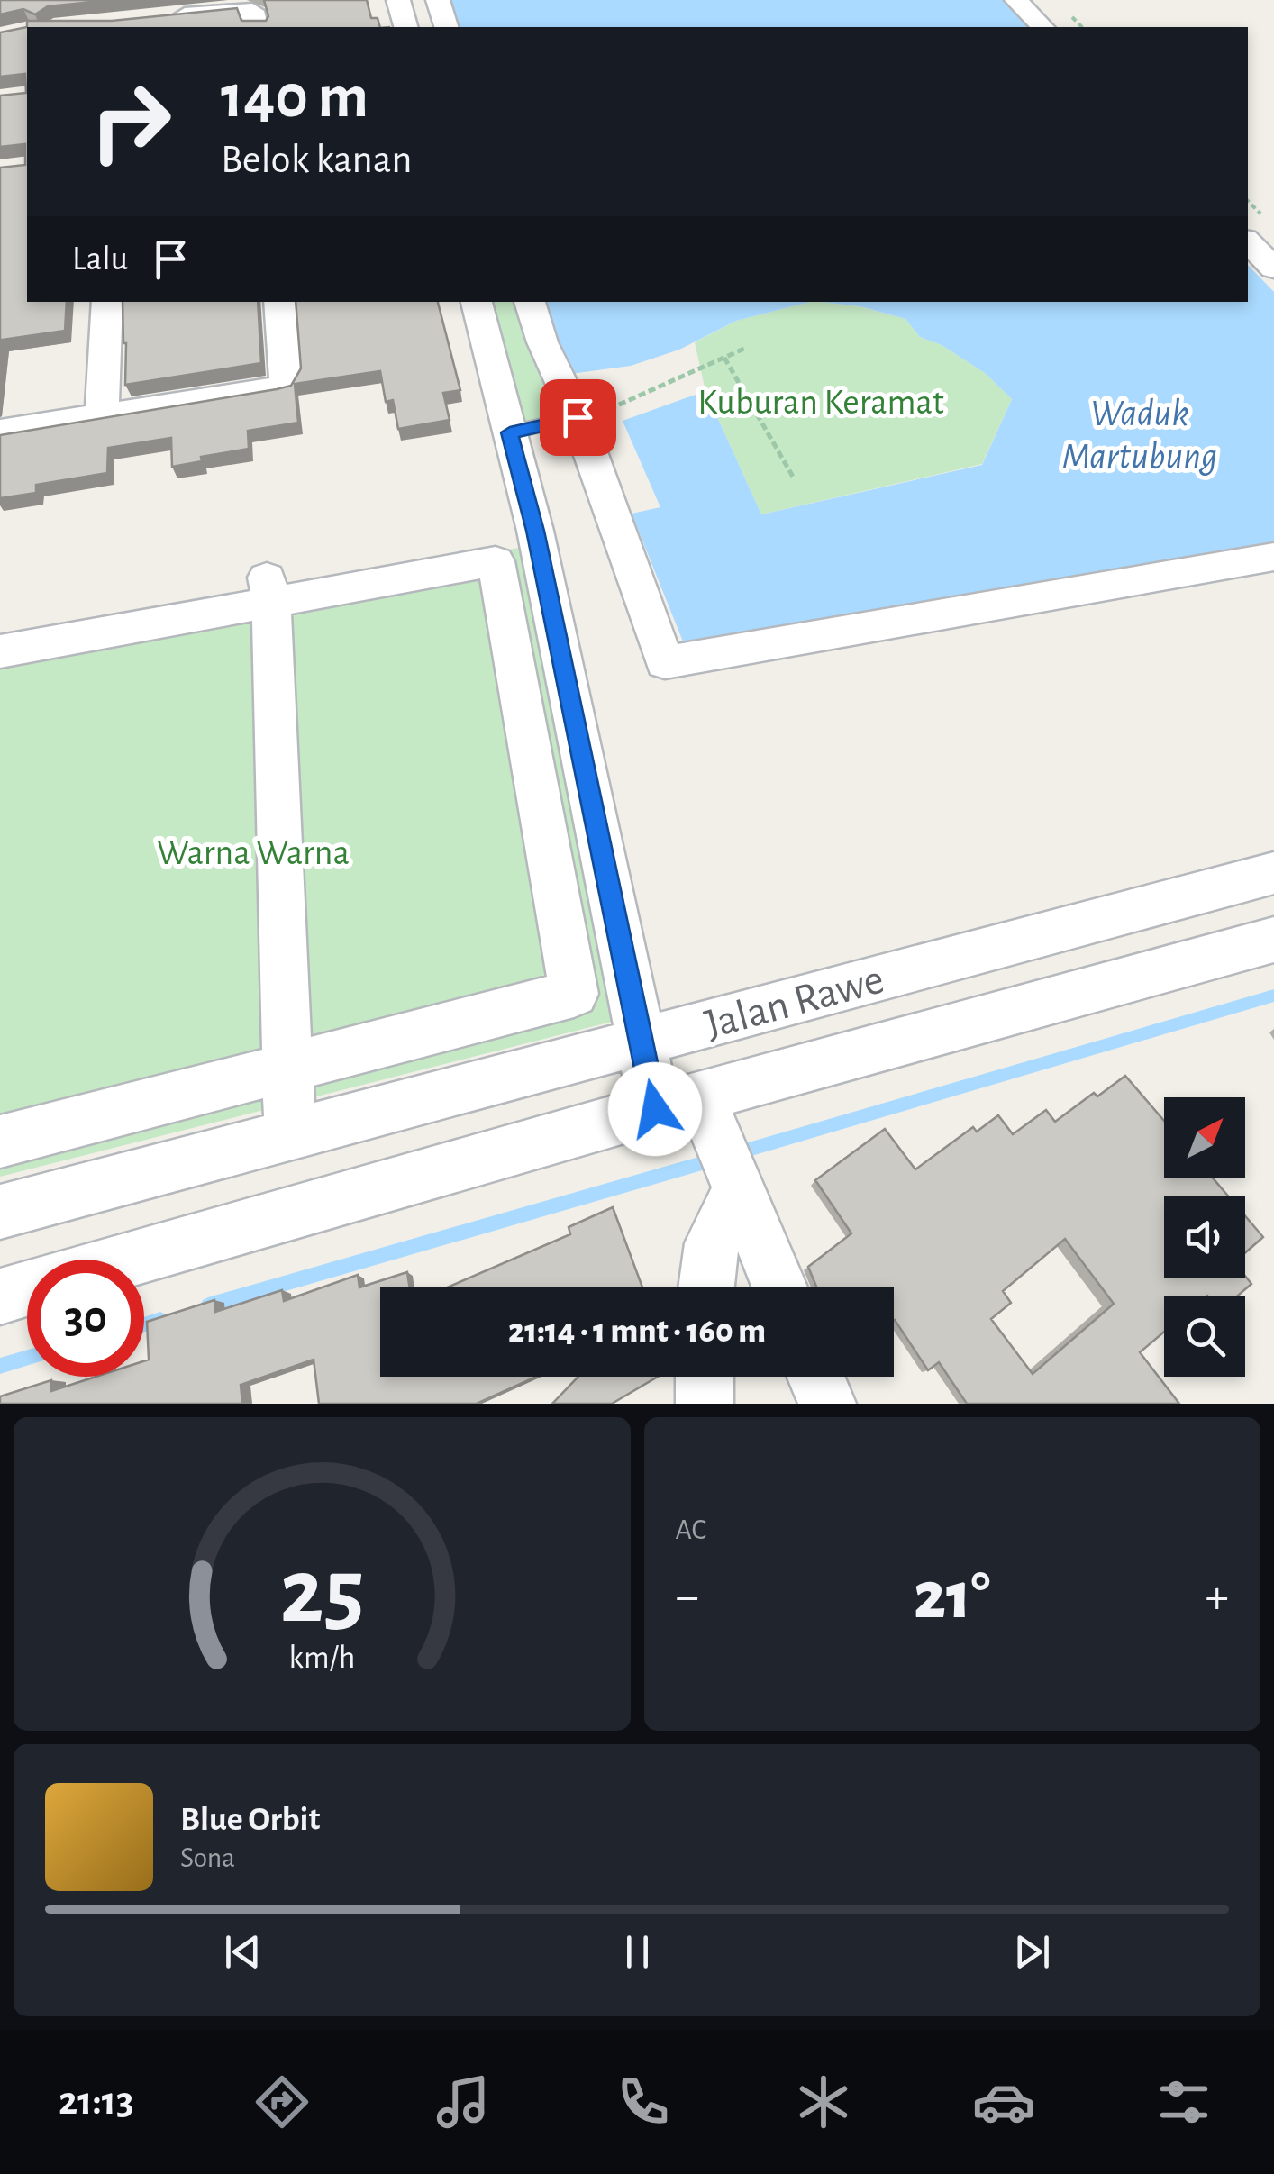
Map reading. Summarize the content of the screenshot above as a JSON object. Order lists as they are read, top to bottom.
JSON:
{
  "streets": {
    "street": ["Jalan Rawe"]
  },
  "water": ["Waduk Martubung"],
  "parks": ["Kuburan Keramat", "Warna Warna"],
  "north": "top right",
  "page": {
    "turn": ["140 m", "Belok kanan"],
    "then": "Lalu",
    "limit": "30",
    "trip": "21:14 · 1 mnt · 160 m",
    "tile": "AC",
    "heat": ["−", "21°", "+"],
    "song": ["Blue Orbit", "Sona"],
    "tabs": "21:13",
    "gauge": ["25", "km/h"]
  }
}
